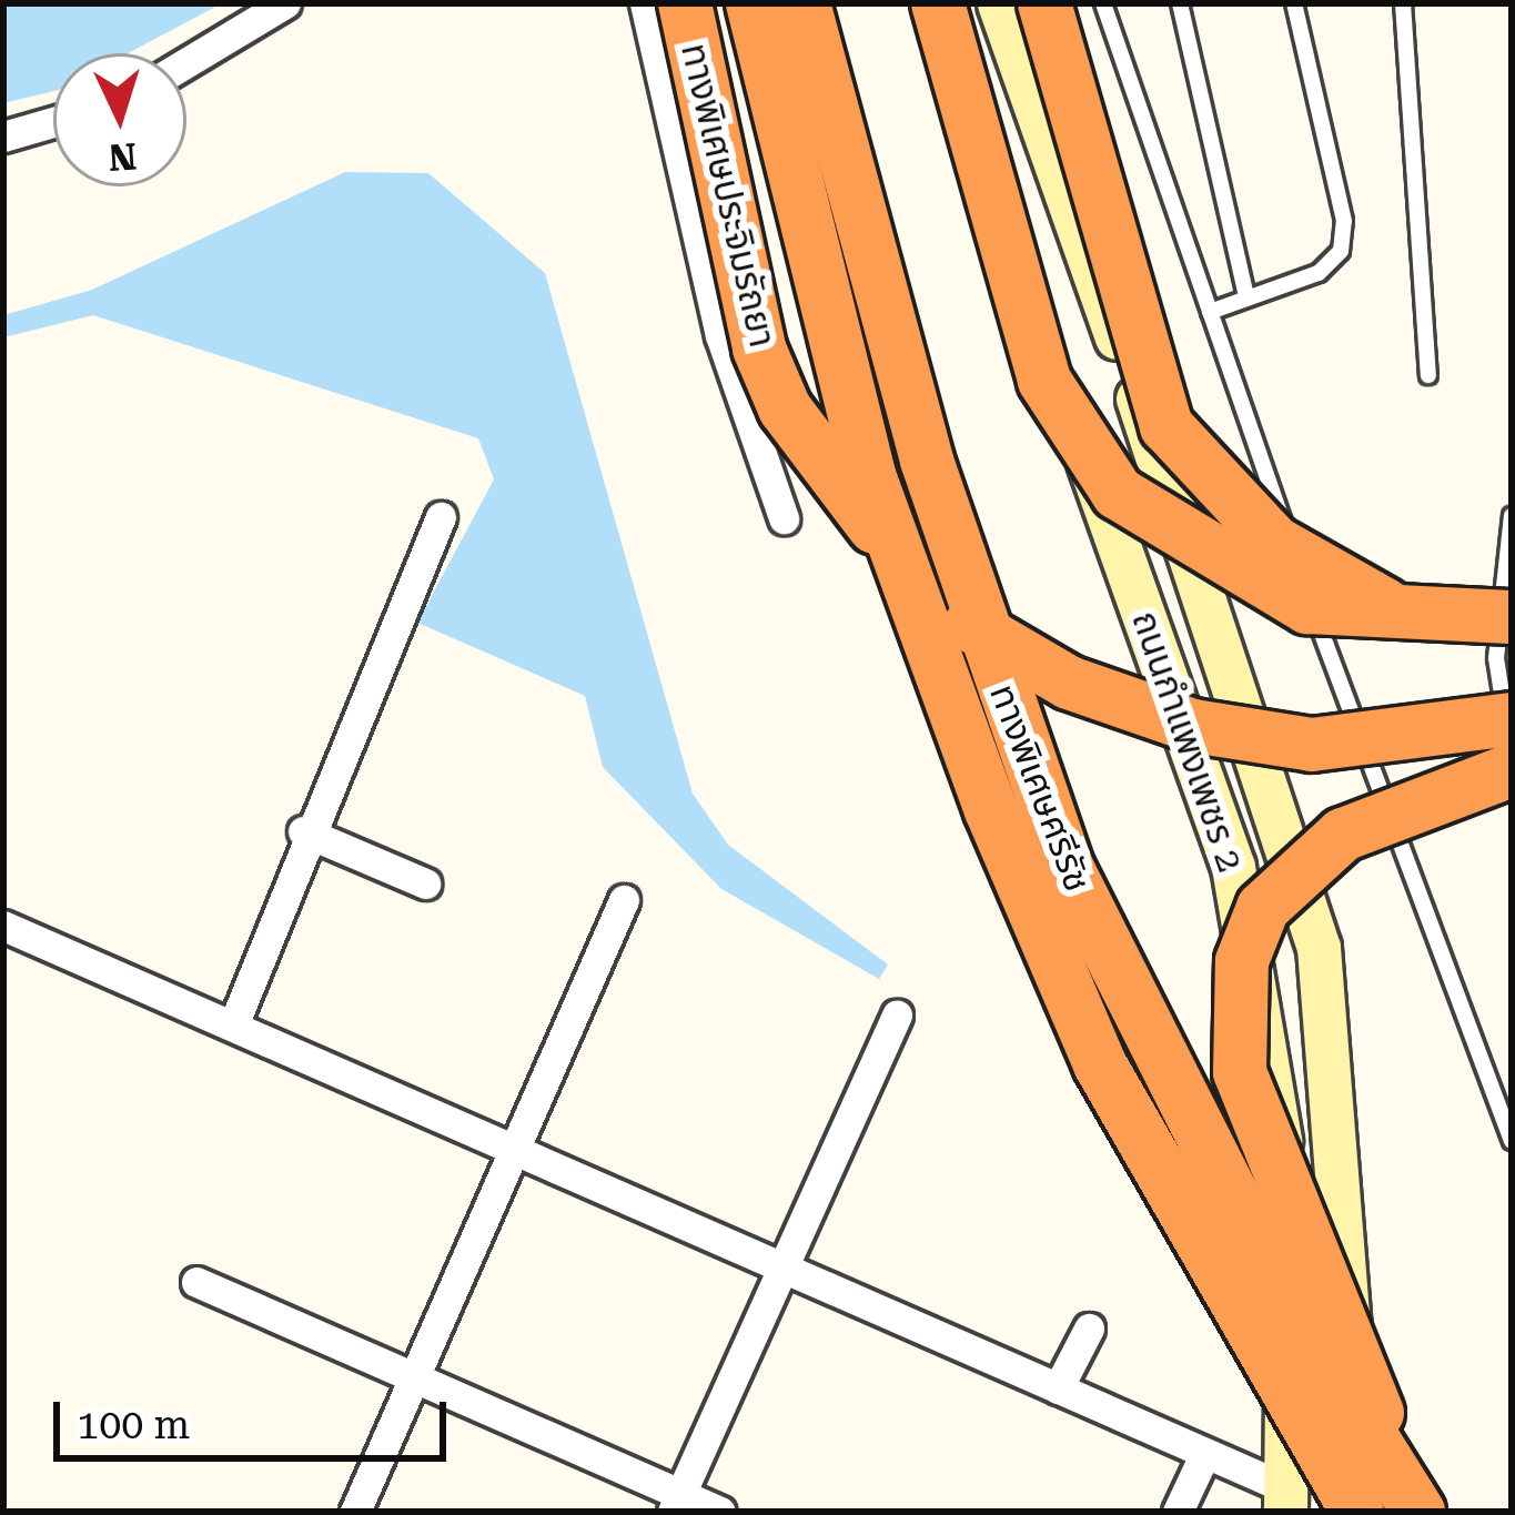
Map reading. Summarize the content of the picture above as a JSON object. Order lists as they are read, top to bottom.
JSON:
{
  "streets": {
    "highway": ["ทางพิเศษประจิมรัถยา", "ทางพิเศษศรีรัช"],
    "main road": ["ถนนกำแพงเพชร 2"]
  },
  "crossings": [
    ["ถนนกำแพงเพชร 2", "ทางพิเศษศรีรัช"]
  ],
  "scale_bar": "100 m",
  "north": "bottom"
}
